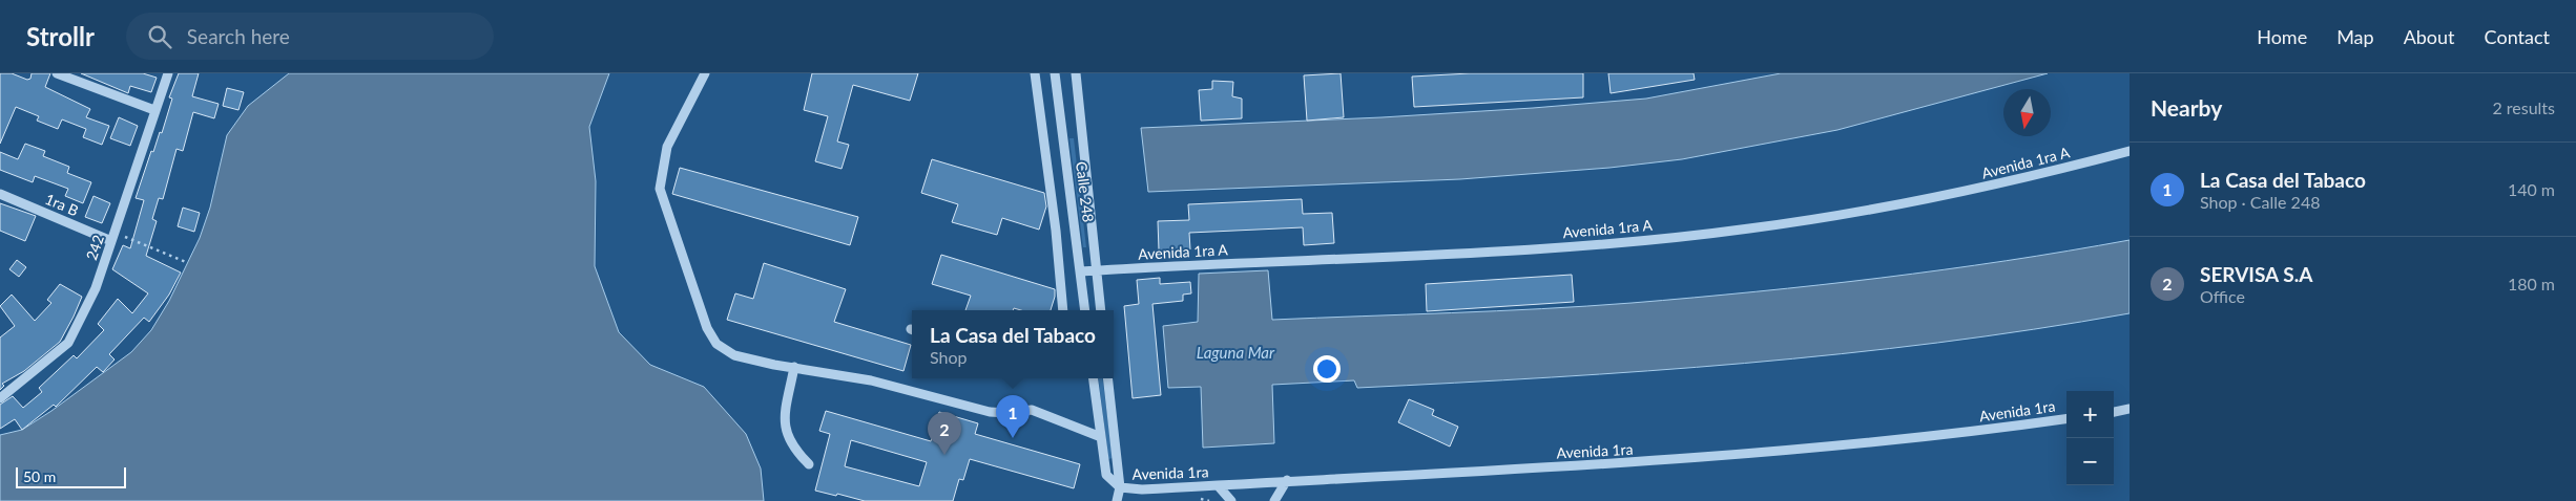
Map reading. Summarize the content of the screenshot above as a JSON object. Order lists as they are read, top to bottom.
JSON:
{
  "streets": {
    "street": [
      "Avenida 1ra A",
      "Calle 248",
      "1ra B",
      "242",
      "Avenida 1ra"
    ]
  },
  "crossings": [
    ["Avenida 1ra A", "Calle 248"],
    ["1ra B", "242"]
  ],
  "water": ["Laguna Mar"],
  "scale_bar": "50 m",
  "north": "bottom",
  "page": {
    "header": "Strollr",
    "search": "Search here",
    "nav": [
      "Home",
      "Map",
      "About",
      "Contact"
    ],
    "heading": ["Nearby", "2 results"],
    "list": [
      {
        "mark": "1",
        "name": "La Casa del Tabaco",
        "note": "Shop · Calle 248",
        "value": "140 m"
      },
      {
        "mark": "2",
        "name": "SERVISA S.A",
        "note": "Office",
        "value": "180 m"
      }
    ],
    "popup": ["La Casa del Tabaco", "Shop"],
    "map_buttons": ["+", "−"],
    "pins": ["1", "2"],
    "scale": "50 m"
  }
}
